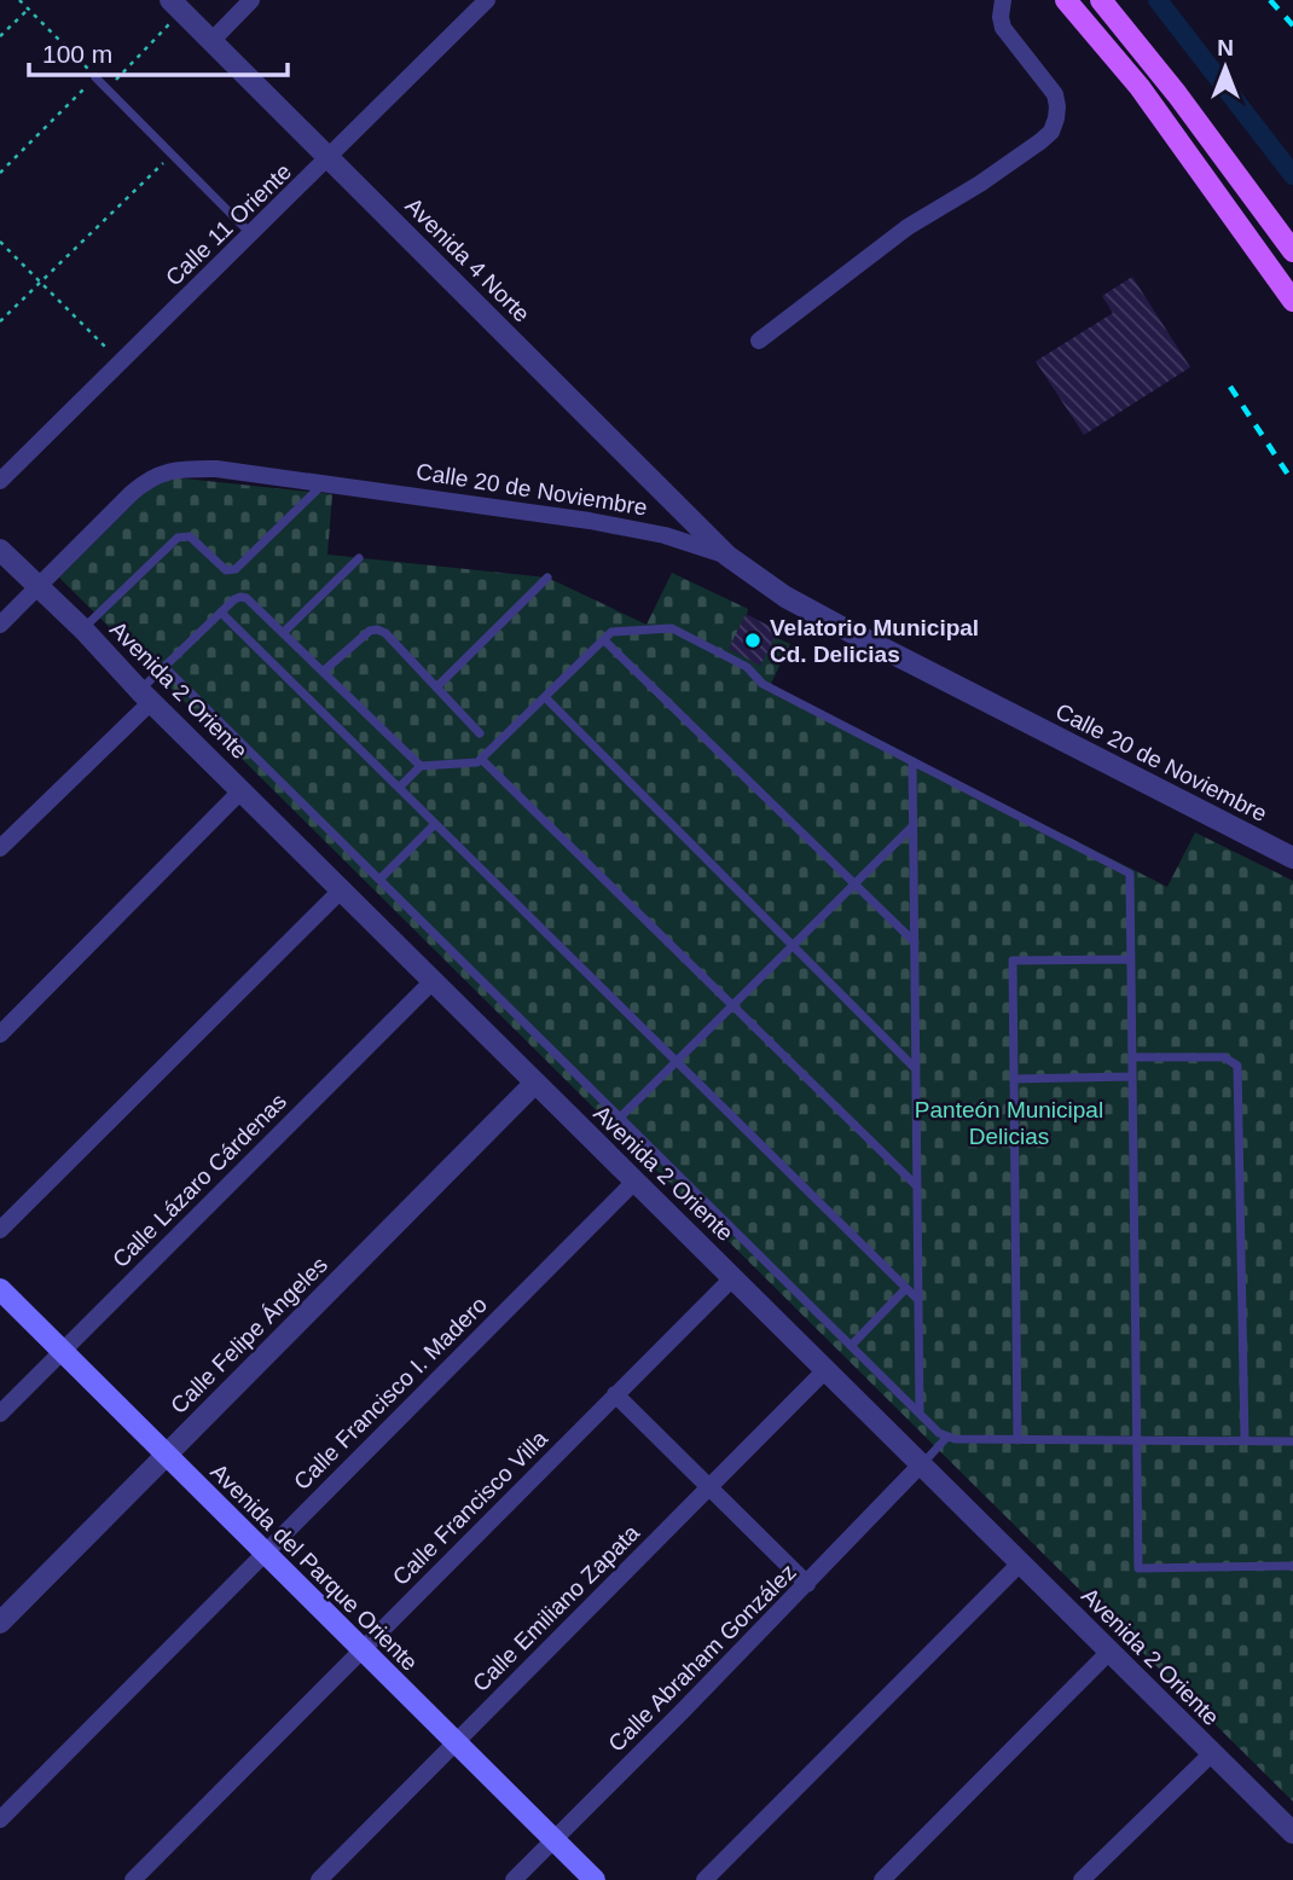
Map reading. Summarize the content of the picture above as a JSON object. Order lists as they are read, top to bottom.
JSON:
{
  "streets": {
    "main road": ["Avenida del Parque Oriente"],
    "street": [
      "Calle 11 Oriente",
      "Avenida 4 Norte",
      "Calle 20 de Noviembre",
      "Avenida 2 Oriente",
      "Calle Lázaro Cárdenas",
      "Calle Felipe Ángeles",
      "Calle Francisco I. Madero",
      "Calle Francisco Villa",
      "Calle Emiliano Zapata",
      "Calle Abraham González"
    ]
  },
  "crossings": [
    ["Calle 11 Oriente", "Avenida 4 Norte"],
    ["Avenida 4 Norte", "Calle 20 de Noviembre"],
    ["Calle 20 de Noviembre", "Avenida 2 Oriente"],
    ["Avenida 2 Oriente", "Calle Lázaro Cárdenas"],
    ["Avenida 2 Oriente", "Calle Felipe Ángeles"],
    ["Avenida 2 Oriente", "Calle Francisco I. Madero"],
    ["Avenida 2 Oriente", "Calle Francisco Villa"],
    ["Avenida 2 Oriente", "Calle Emiliano Zapata"],
    ["Avenida 2 Oriente", "Calle Abraham González"],
    ["Calle Lázaro Cárdenas", "Avenida del Parque Oriente"],
    ["Calle Felipe Ángeles", "Avenida del Parque Oriente"],
    ["Calle Francisco I. Madero", "Avenida del Parque Oriente"],
    ["Calle Francisco Villa", "Avenida del Parque Oriente"],
    ["Avenida del Parque Oriente", "Calle Emiliano Zapata"],
    ["Avenida del Parque Oriente", "Calle Abraham González"]
  ],
  "parks": ["Panteón Municipal Delicias"],
  "places": ["Velatorio Municipal Cd. Delicias"],
  "scale_bar": "100 m",
  "north": "top"
}
